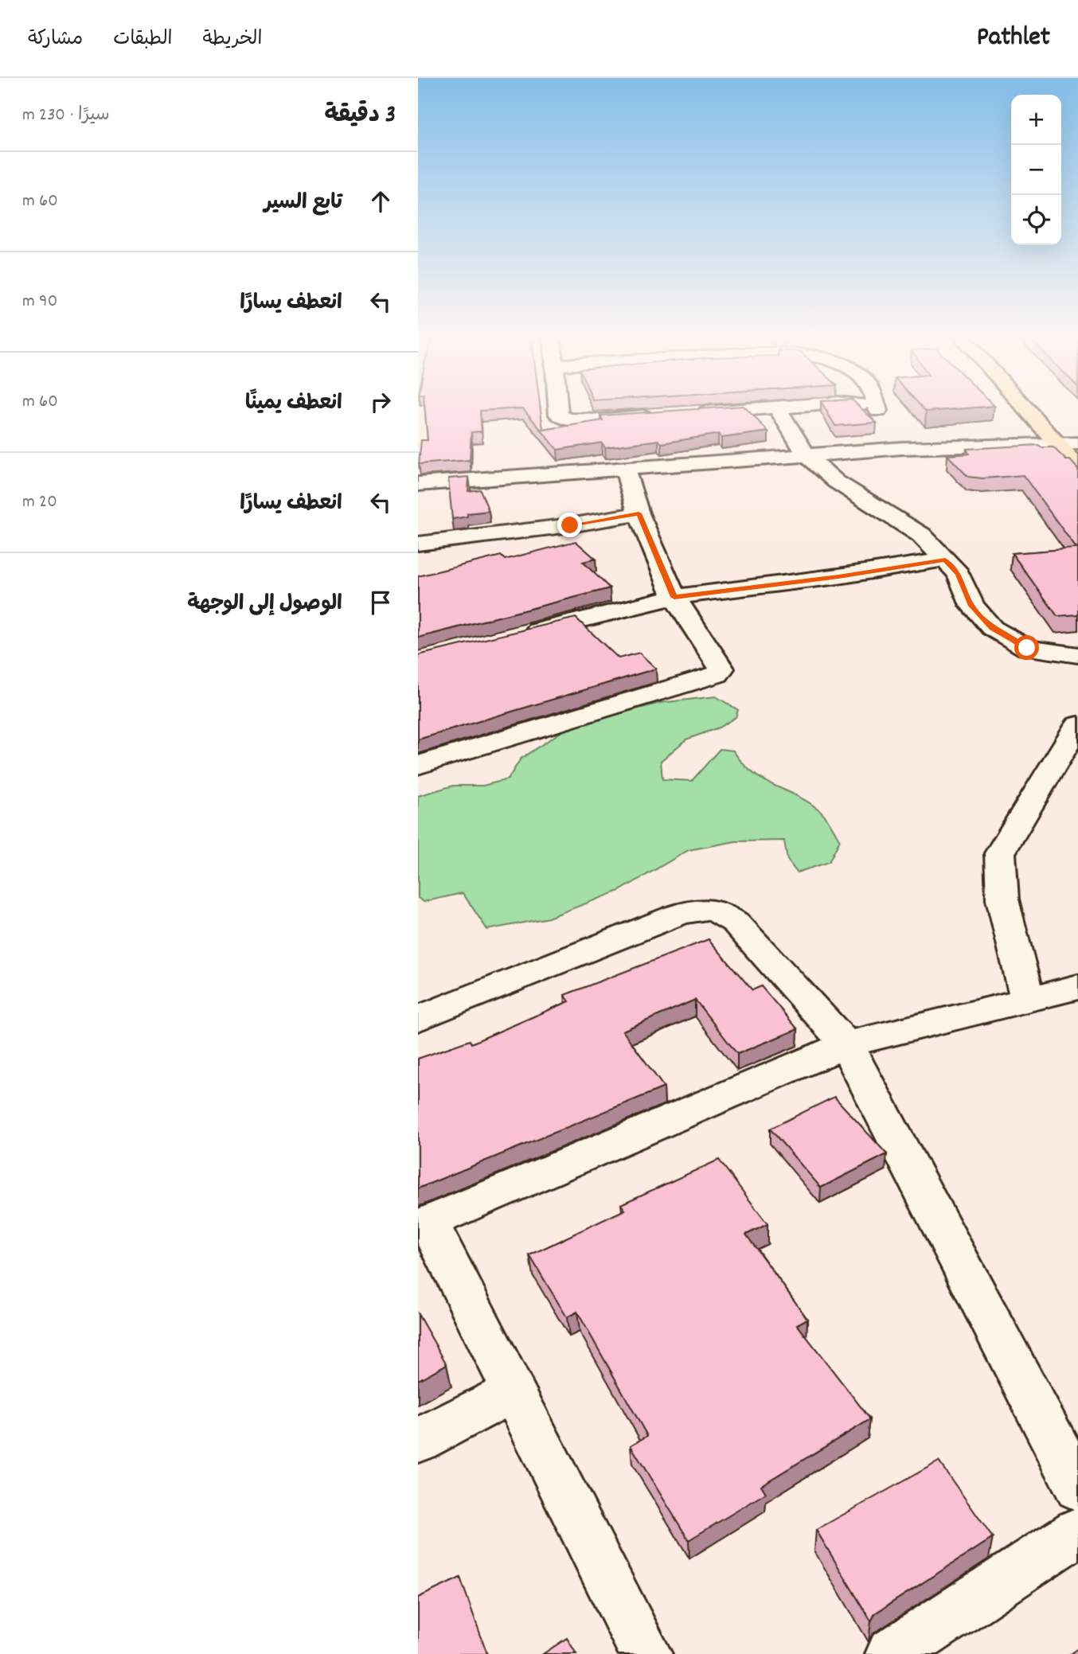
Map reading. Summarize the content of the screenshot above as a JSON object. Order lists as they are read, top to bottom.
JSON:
{
  "page": {
    "header": "Pathlet",
    "nav": ["الخريطة", "الطبقات", "مشاركة"],
    "heading": ["3 دقيقة", "سيرًا · 230 m"],
    "map_buttons": ["+", "−"],
    "list": [
      ["تابع السير", "60 m"],
      ["انعطف يسارًا", "90 m"],
      ["انعطف يمينًا", "60 m"],
      ["انعطف يسارًا", "20 m"],
      "الوصول إلى الوجهة"
    ]
  }
}
